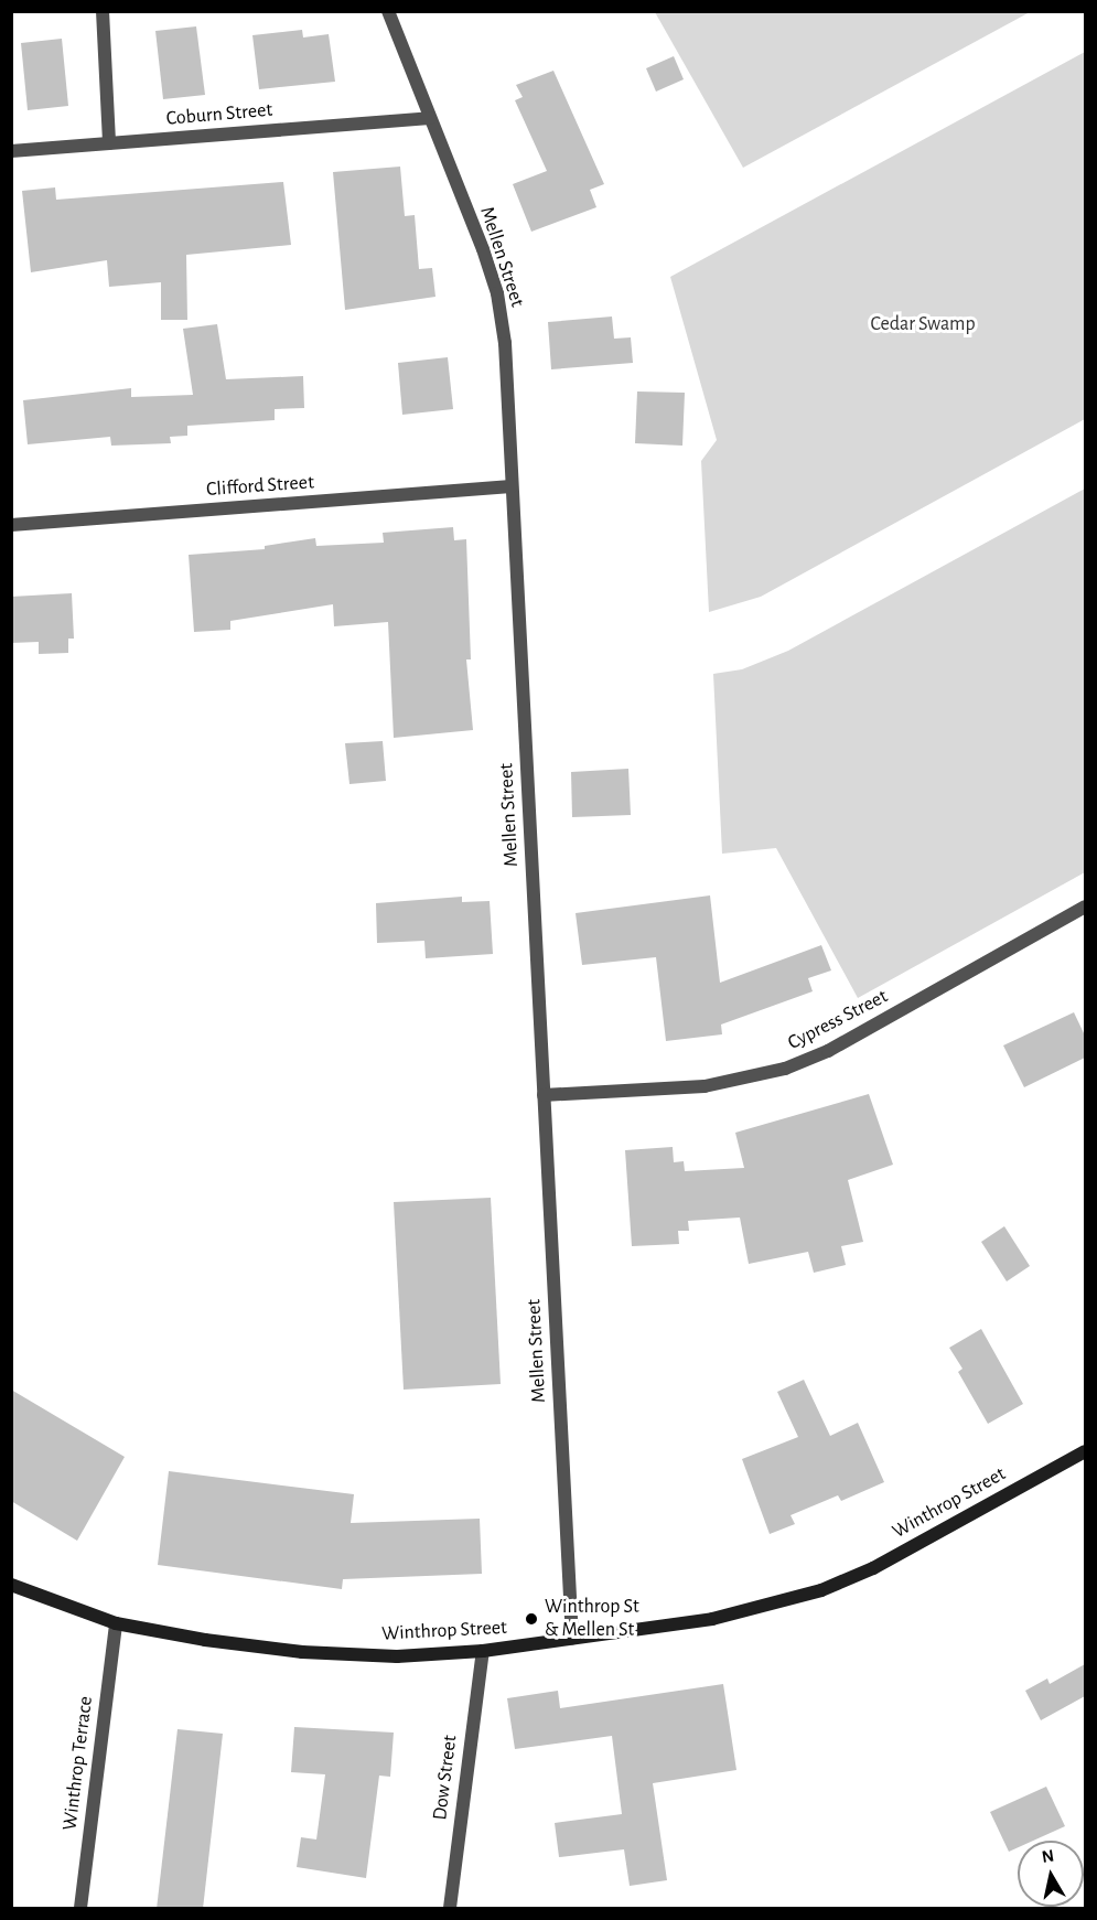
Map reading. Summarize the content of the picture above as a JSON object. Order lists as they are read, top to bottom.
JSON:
{
  "streets": {
    "street": [
      "Coburn Street",
      "Mellen Street",
      "Clifford Street",
      "Cypress Street",
      "Winthrop Street",
      "Winthrop Terrace",
      "Dow Street"
    ]
  },
  "crossings": [
    ["Coburn Street", "Mellen Street"],
    ["Mellen Street", "Clifford Street"],
    ["Mellen Street", "Cypress Street"],
    ["Mellen Street", "Winthrop Street"],
    ["Winthrop Street", "Winthrop Terrace"],
    ["Winthrop Street", "Dow Street"]
  ],
  "parks": ["Cedar Swamp"],
  "places": ["Winthrop St & Mellen St"],
  "north": "top"
}
